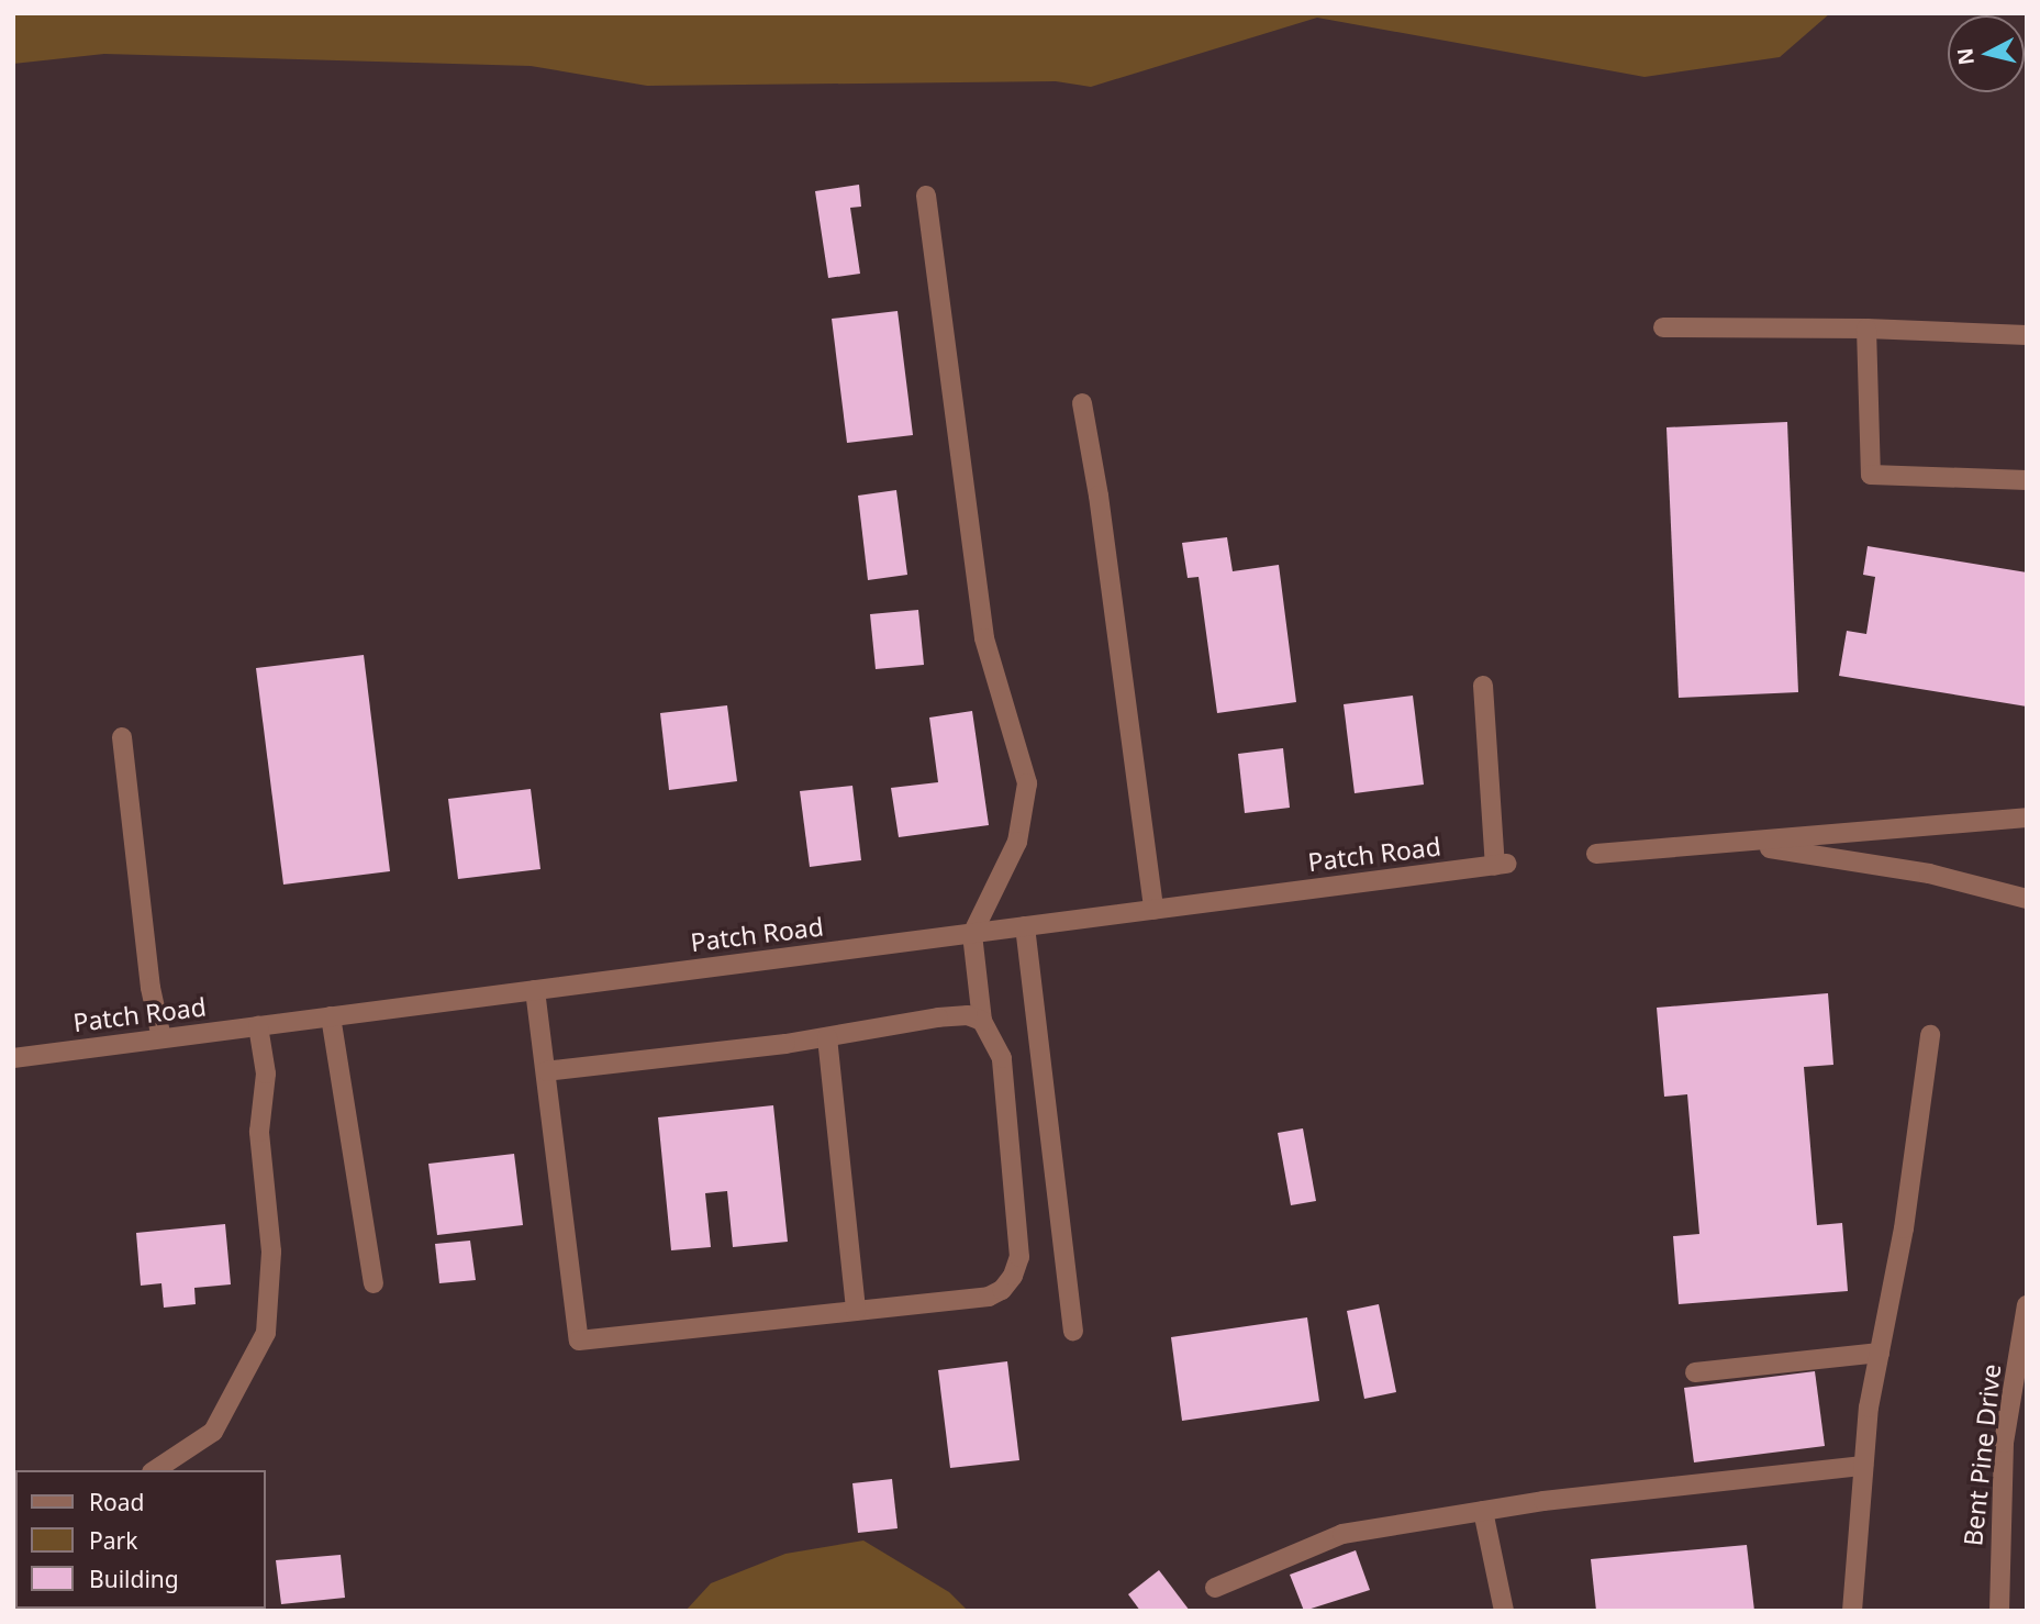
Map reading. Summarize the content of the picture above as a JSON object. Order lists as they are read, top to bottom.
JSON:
{
  "streets": {
    "street": ["Patch Road", "Bent Pine Drive"]
  },
  "legend": ["Road", "Park", "Building"],
  "north": "left"
}
